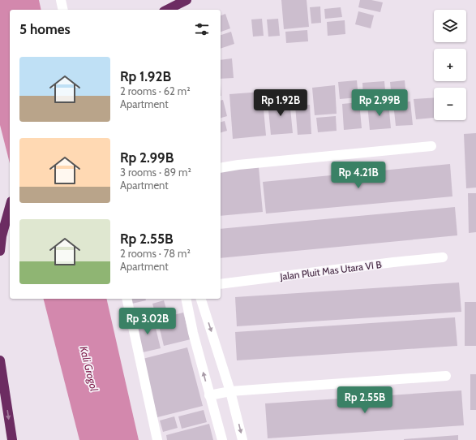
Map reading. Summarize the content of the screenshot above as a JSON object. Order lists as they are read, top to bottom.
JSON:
{
  "streets": {
    "street": ["Jalan Pluit Mas Utara VI B"]
  },
  "water": ["Kali Grogol"],
  "page": {
    "map_buttons": ["+", "−"],
    "heading": "5 homes",
    "list": [
      {
        "name": "Rp 1.92B",
        "note": "2 rooms · 62 m² · Apartment"
      },
      {
        "name": "Rp 2.99B",
        "note": "3 rooms · 89 m² · Apartment"
      },
      {
        "name": "Rp 2.55B",
        "note": "2 rooms · 78 m² · Apartment"
      }
    ],
    "price": [
      "Rp 1.92B",
      "Rp 2.99B",
      "Rp 4.21B",
      "Rp 3.02B",
      "Rp 2.55B"
    ]
  }
}
